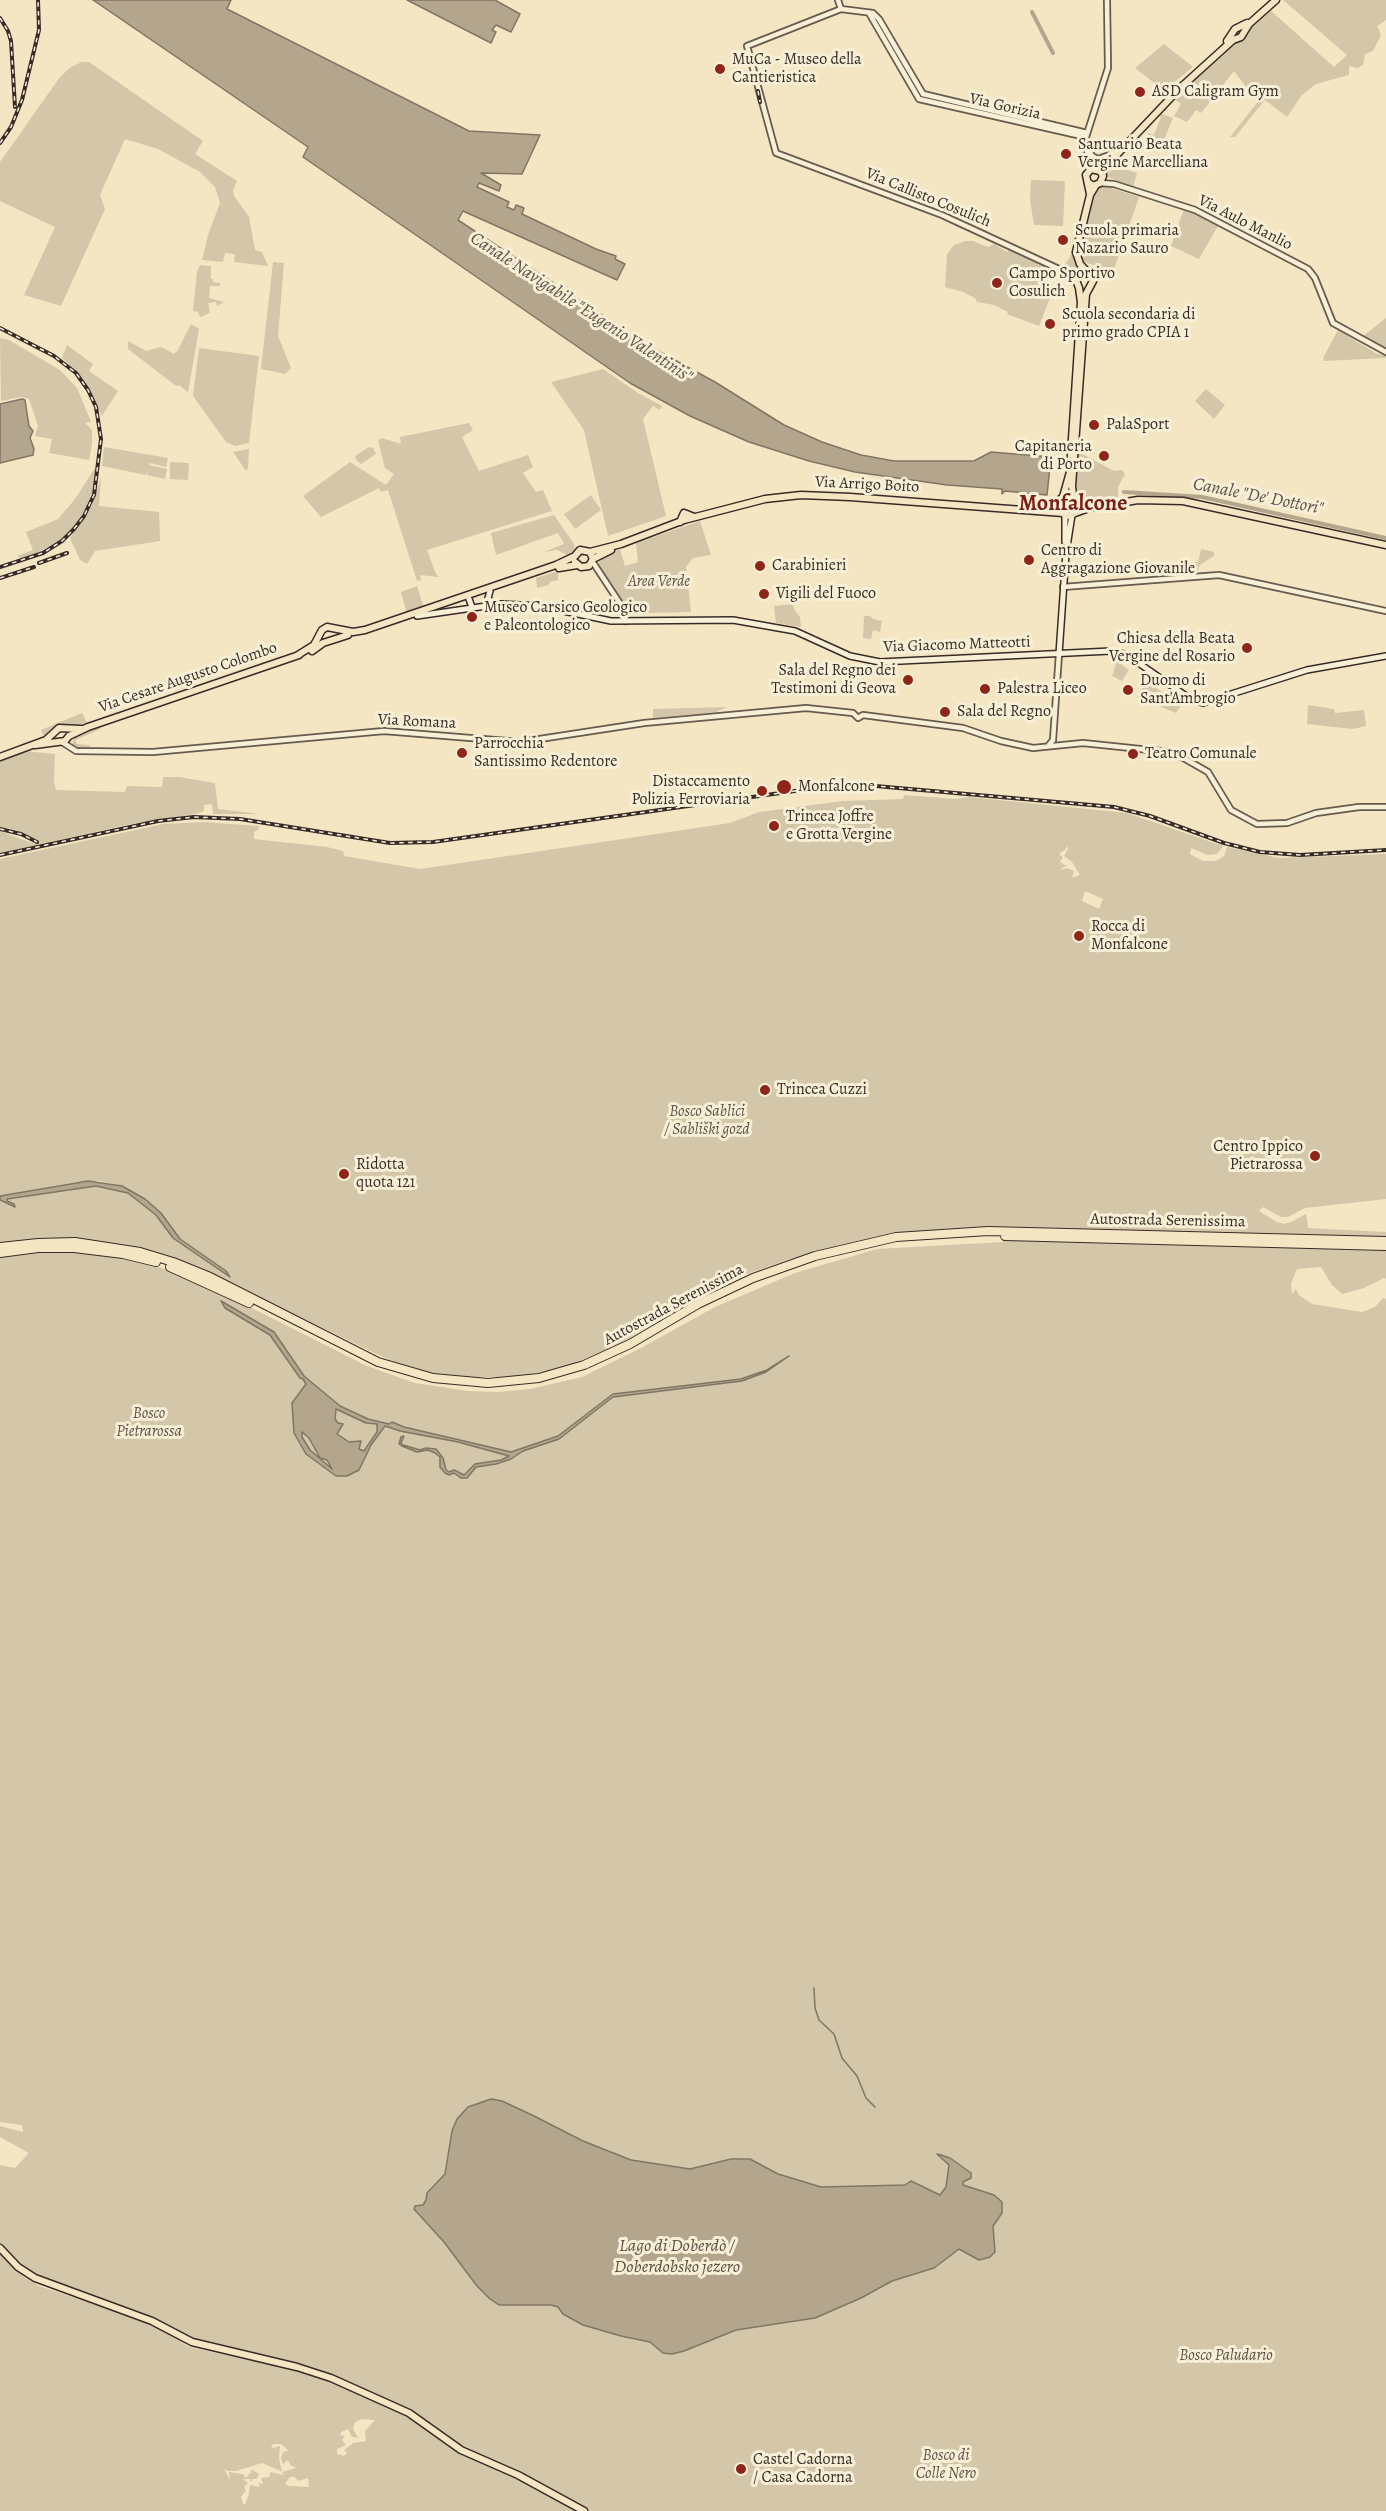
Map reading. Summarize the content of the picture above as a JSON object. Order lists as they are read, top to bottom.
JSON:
{
  "streets": {
    "highway": ["Autostrada Serenissima"],
    "main road": [
      "Via Callisto Cosulich",
      "Via Arrigo Boito",
      "Via Giacomo Matteotti",
      "Via Cesare Augusto Colombo"
    ],
    "street": ["Via Gorizia", "Via Aulo Manlio", "Via Romana"]
  },
  "crossings": [
    ["Via Gorizia", "Via Callisto Cosulich"],
    ["Via Arrigo Boito", "Via Giacomo Matteotti"],
    ["Via Arrigo Boito", "Via Cesare Augusto Colombo"],
    ["Via Giacomo Matteotti", "Via Cesare Augusto Colombo"],
    ["Via Cesare Augusto Colombo", "Via Romana"]
  ],
  "districts": ["Monfalcone"],
  "water": ["Canale Navigabile \"Eugenio Valentinis\"", "Canale \"De' Dottori\"", "Lago di Doberdò / Doberdobsko jezero"],
  "parks": [
    "Area Verde",
    "Bosco Sablici / Sabliški gozd",
    "Bosco Pietrarossa",
    "Bosco Paludario",
    "Bosco di Colle Nero"
  ],
  "places": [
    "MuCa - Museo della Cantieristica",
    "ASD Caligram Gym",
    "Santuario Beata Vergine Marcelliana",
    "Scuola primaria Nazario Sauro",
    "Campo Sportivo Cosulich",
    "Scuola secondaria di primo grado CPIA 1",
    "PalaSport",
    "Capitaneria di Porto",
    "Centro di Aggragazione Giovanile",
    "Carabinieri",
    "Vigili del Fuoco",
    "Museo Carsico Geologico e Paleontologico",
    "Chiesa della Beata Vergine del Rosario",
    "Sala del Regno dei Testimoni di Geova",
    "Palestra Liceo",
    "Duomo di Sant'Ambrogio",
    "Sala del Regno",
    "Parrocchia Santissimo Redentore",
    "Teatro Comunale",
    "Monfalcone",
    "Distaccamento Polizia Ferroviaria",
    "Trincea Joffre e Grotta Vergine",
    "Rocca di Monfalcone",
    "Trincea Cuzzi",
    "Centro Ippico Pietrarossa",
    "Ridotta quota 121",
    "Castel Cadorna / Casa Cadorna"
  ]
}
